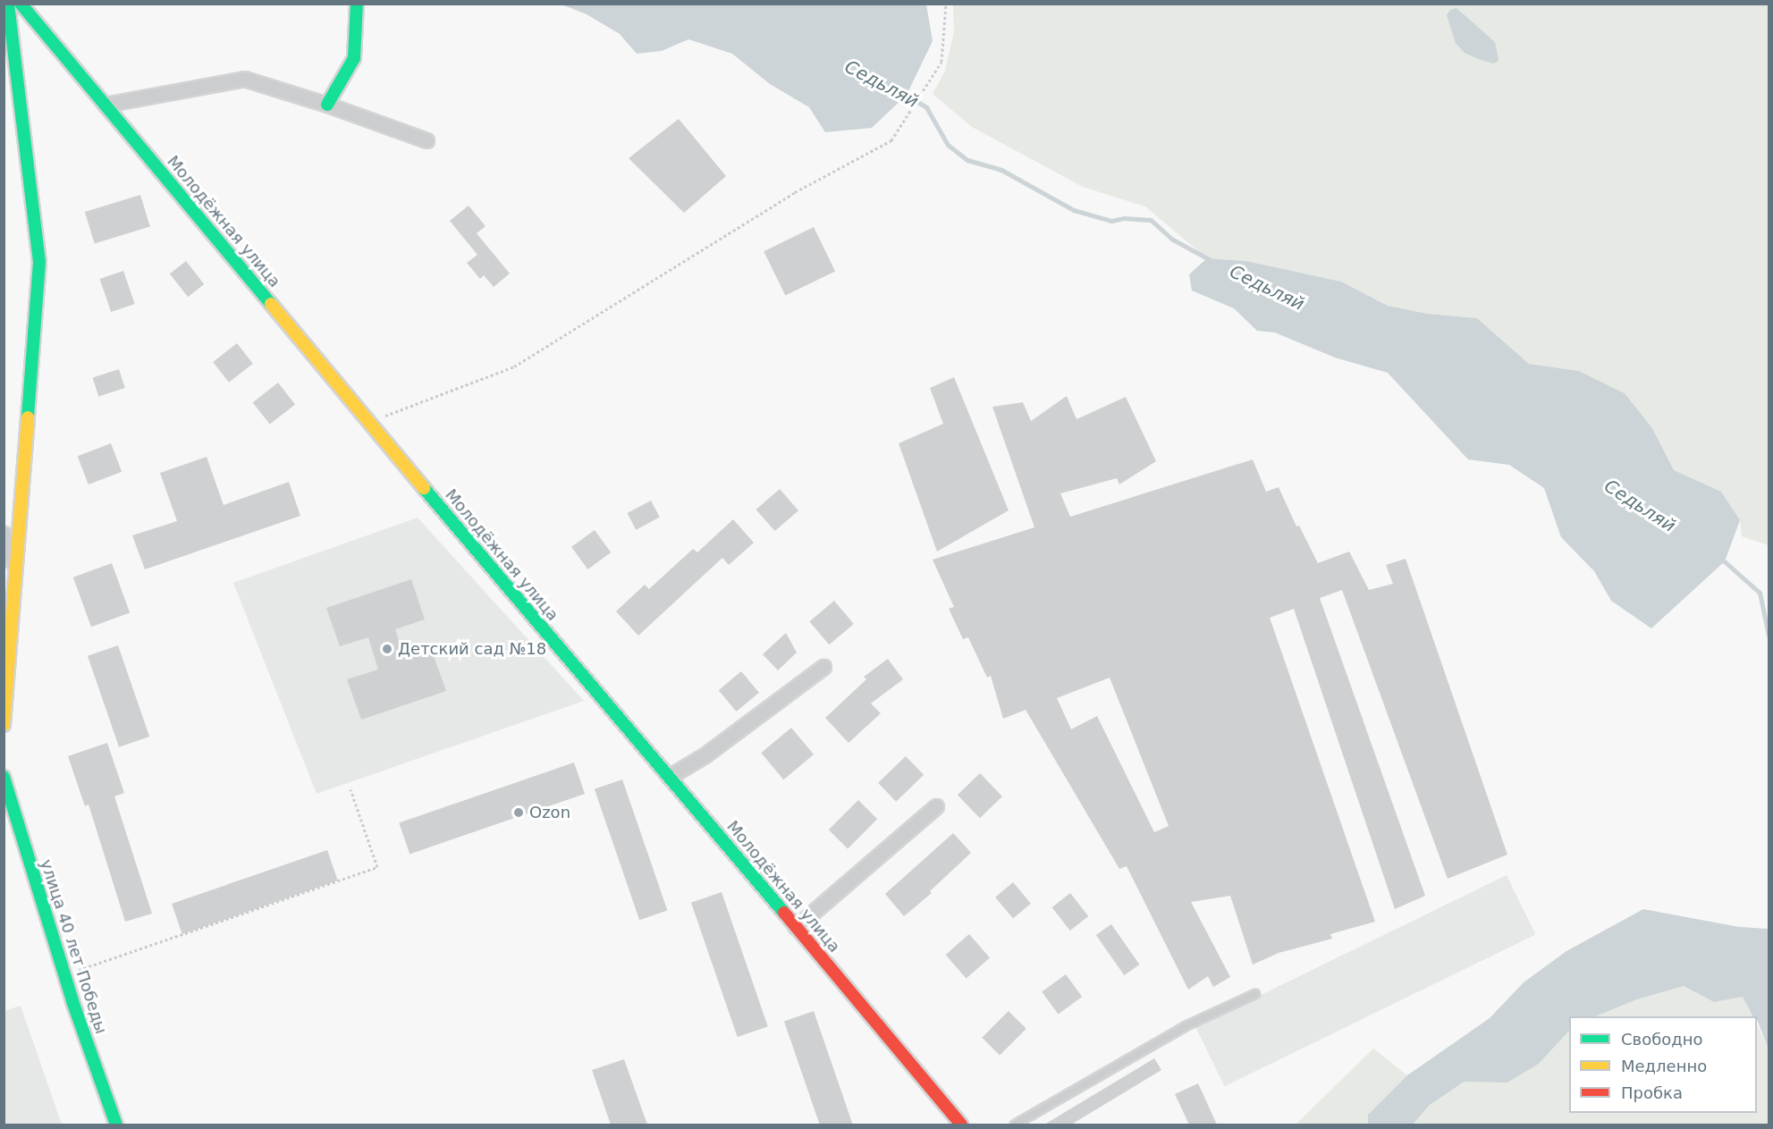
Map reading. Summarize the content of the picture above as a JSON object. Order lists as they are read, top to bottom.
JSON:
{
  "streets": {
    "street": ["Молодёжная улица", "улица 40 лет Победы"]
  },
  "water": ["Седьляй"],
  "places": ["Детский сад №18", "Ozon"],
  "legend": ["Свободно", "Медленно", "Пробка"]
}
